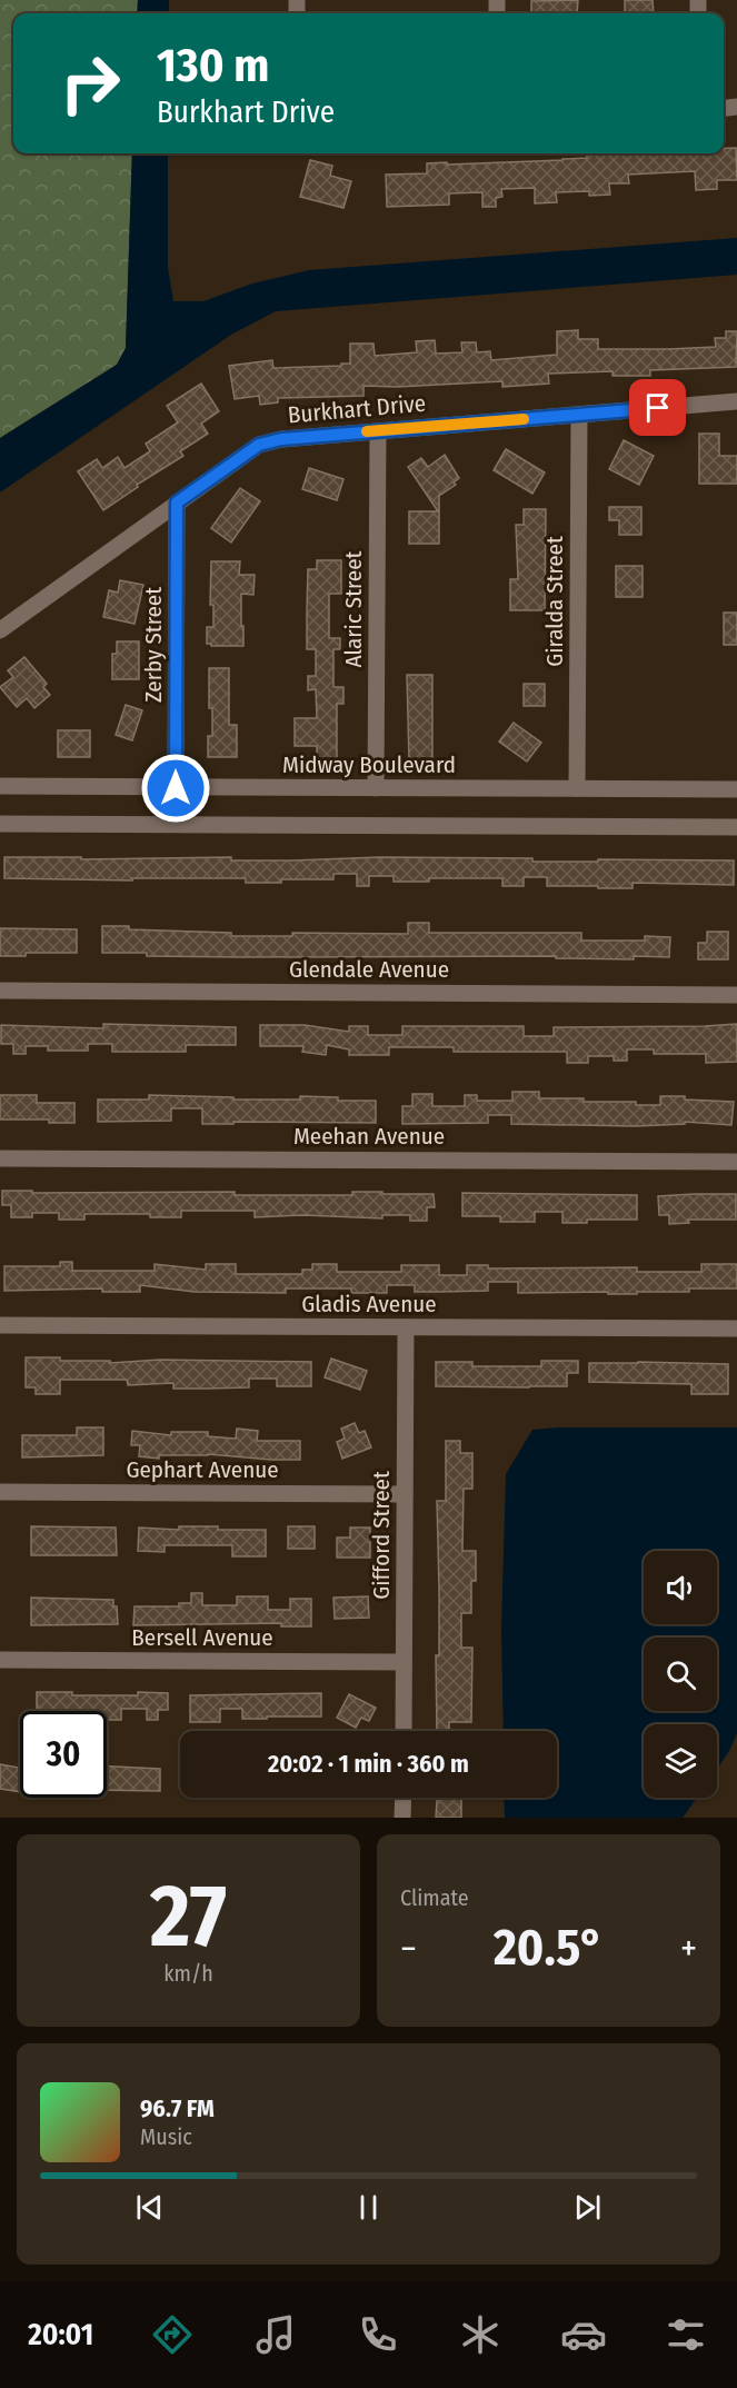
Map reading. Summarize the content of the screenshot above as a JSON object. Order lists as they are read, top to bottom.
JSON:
{
  "streets": {
    "street": [
      "Burkhart Drive",
      "Giralda Street",
      "Alaric Street",
      "Zerby Street",
      "Midway Boulevard",
      "Glendale Avenue",
      "Meehan Avenue",
      "Gladis Avenue",
      "Gephart Avenue",
      "Gifford Street",
      "Bersell Avenue"
    ]
  },
  "crossings": [
    ["Burkhart Drive", "Giralda Street"],
    ["Burkhart Drive", "Alaric Street"],
    ["Burkhart Drive", "Zerby Street"],
    ["Giralda Street", "Midway Boulevard"],
    ["Alaric Street", "Midway Boulevard"],
    ["Zerby Street", "Midway Boulevard"],
    ["Gladis Avenue", "Gifford Street"],
    ["Gephart Avenue", "Gifford Street"],
    ["Gifford Street", "Bersell Avenue"]
  ],
  "page": {
    "turn": ["130 m", "Burkhart Drive"],
    "limit": "30",
    "trip": "20:02 · 1 min · 360 m",
    "tile": [
      ["27", "km/h"],
      "Climate"
    ],
    "heat": ["−", "20.5°", "+"],
    "song": ["96.7 FM", "Music"],
    "tabs": "20:01"
  }
}
